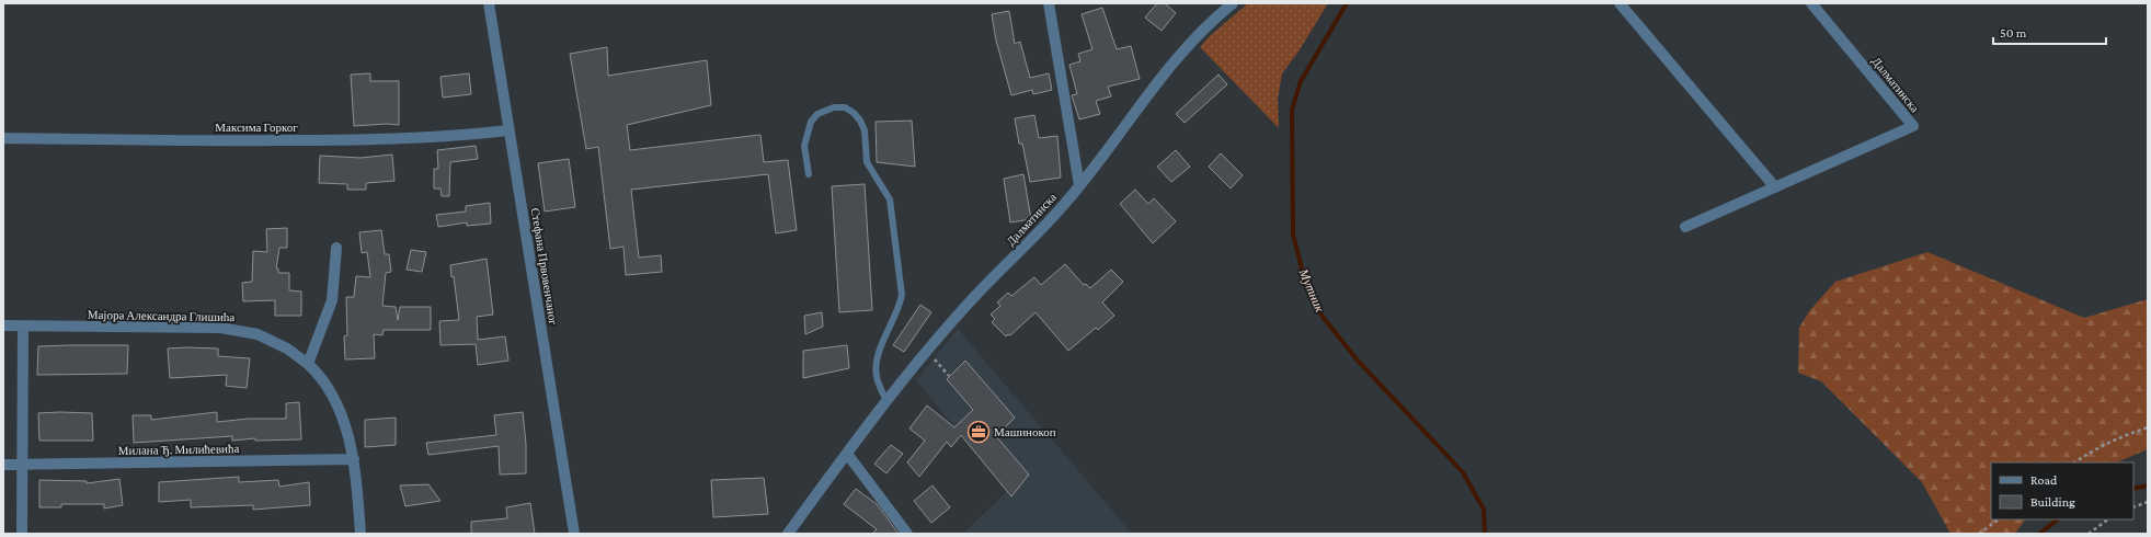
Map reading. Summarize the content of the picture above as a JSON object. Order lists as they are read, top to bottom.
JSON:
{
  "streets": {
    "street": [
      "Далматинска",
      "Максима Горког",
      "Стефана Првовенчаног",
      "Мајора Александра Глишића",
      "Милана Ђ. Милићевића"
    ]
  },
  "crossings": [
    ["Максима Горког", "Стефана Првовенчаног"],
    ["Мајора Александра Глишића", "Милана Ђ. Милићевића"]
  ],
  "water": ["Мутник"],
  "places": {
    "office": ["Машинокоп"]
  },
  "legend": ["Road", "Building"],
  "scale_bar": "50 m"
}
